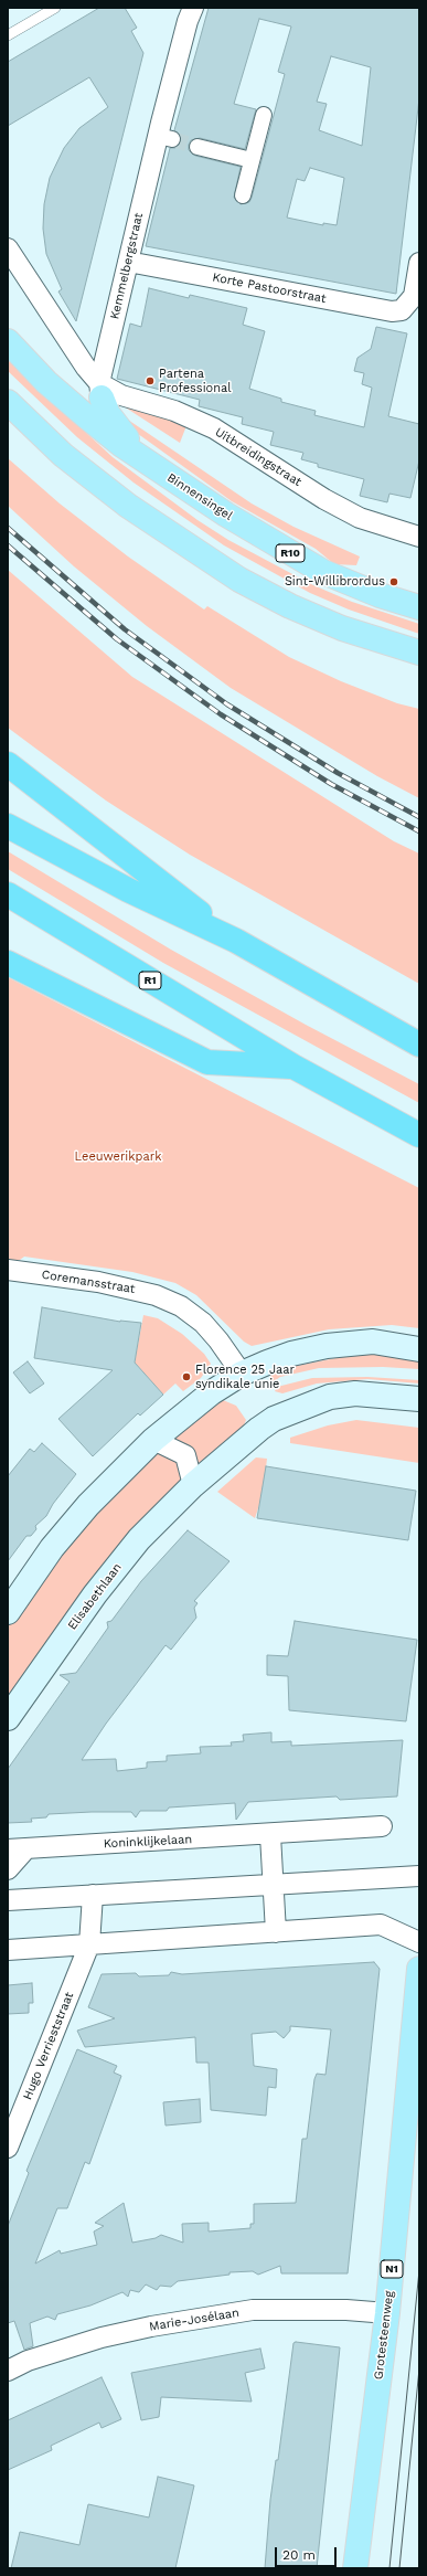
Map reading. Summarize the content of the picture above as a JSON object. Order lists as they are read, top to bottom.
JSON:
{
  "streets": {
    "highway": ["R1"],
    "main road": [
      "Binnensingel",
      "R10",
      "Elisabethlaan",
      "N1",
      "Grotesteenweg"
    ],
    "street": [
      "Kemmelbergstraat",
      "Korte Pastoorstraat",
      "Uitbreidingstraat",
      "Coremansstraat",
      "Koninklijkelaan",
      "Hugo Verrieststraat",
      "Marie-Josélaan"
    ]
  },
  "crossings": [
    ["Kemmelbergstraat", "Korte Pastoorstraat"],
    ["Kemmelbergstraat", "Uitbreidingstraat"],
    ["Marie-Josélaan", "Grotesteenweg"]
  ],
  "parks": ["Leeuwerikpark"],
  "places": ["Partena Professional", "Sint-Willibrordus", "Florence 25 Jaar syndikale unie"],
  "scale_bar": "20 m"
}
